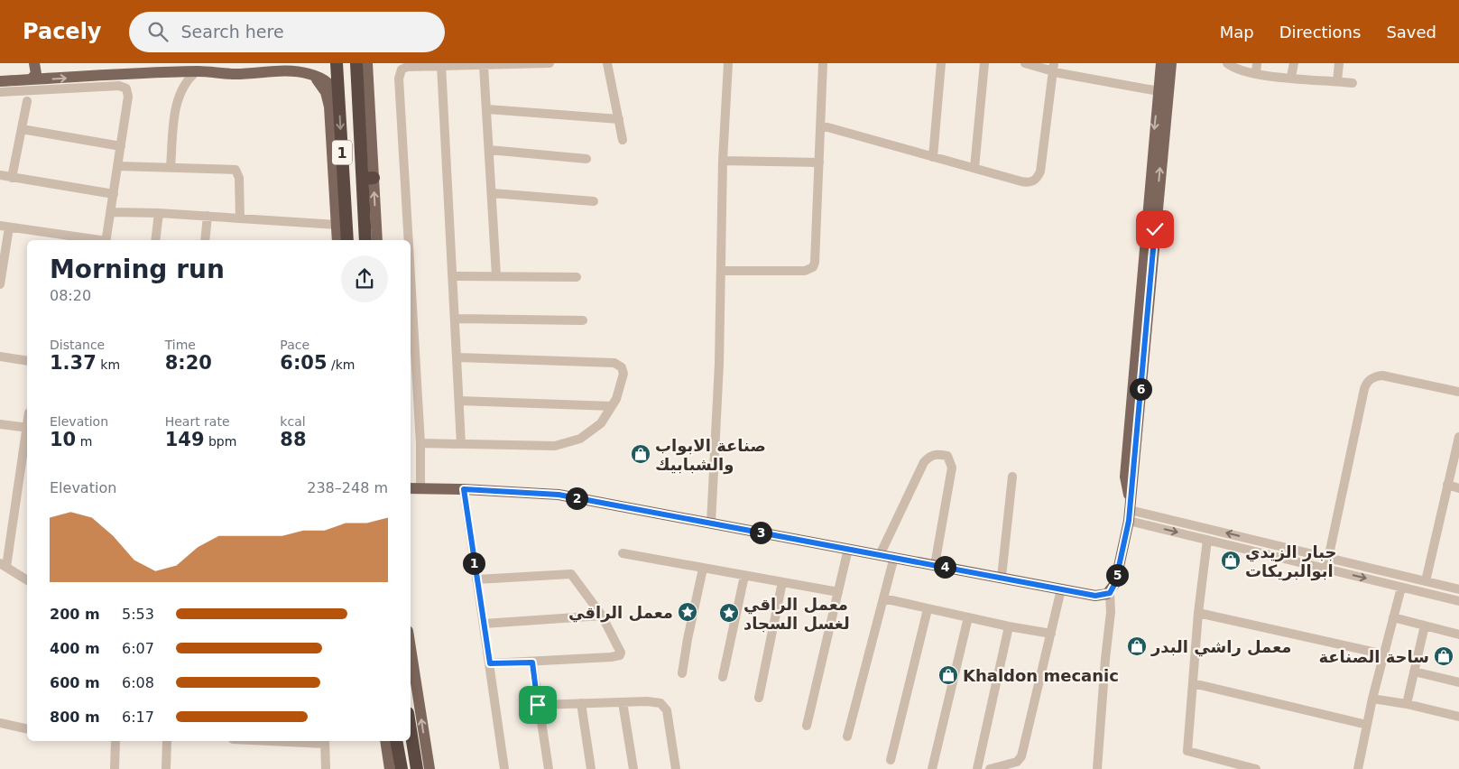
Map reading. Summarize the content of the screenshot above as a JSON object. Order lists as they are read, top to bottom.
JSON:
{
  "streets": {
    "highway": ["1"]
  },
  "places": {
    "shop": [
      "صناعة الابواب والشبابيك",
      "جبار الزيدي ابوالبريكات",
      "معمل راشي البدر",
      "ساحة الصناعة",
      "Khaldon mecanic"
    ],
    "place": ["معمل الراقي", "معمل الراقي لغسل السجاد"]
  },
  "page": {
    "header": "Pacely",
    "search": "Search here",
    "nav": ["Map", "Directions", "Saved"],
    "heading": ["Morning run", "08:20"],
    "stats": [
      ["Distance", "1.37 km"],
      ["Time", "8:20"],
      ["Pace", "6:05 /km"],
      ["Elevation", "10 m"],
      ["Heart rate", "149 bpm"],
      ["kcal", "88"]
    ],
    "pins": [
      "6",
      "2",
      "3",
      "1",
      "4",
      "5"
    ],
    "chart": ["Elevation", "238–248 m"],
    "list": [
      {
        "name": "200 m",
        "note": "5:53"
      },
      {
        "name": "400 m",
        "note": "6:07"
      },
      {
        "name": "600 m",
        "note": "6:08"
      },
      {
        "name": "800 m",
        "note": "6:17"
      }
    ]
  }
}
